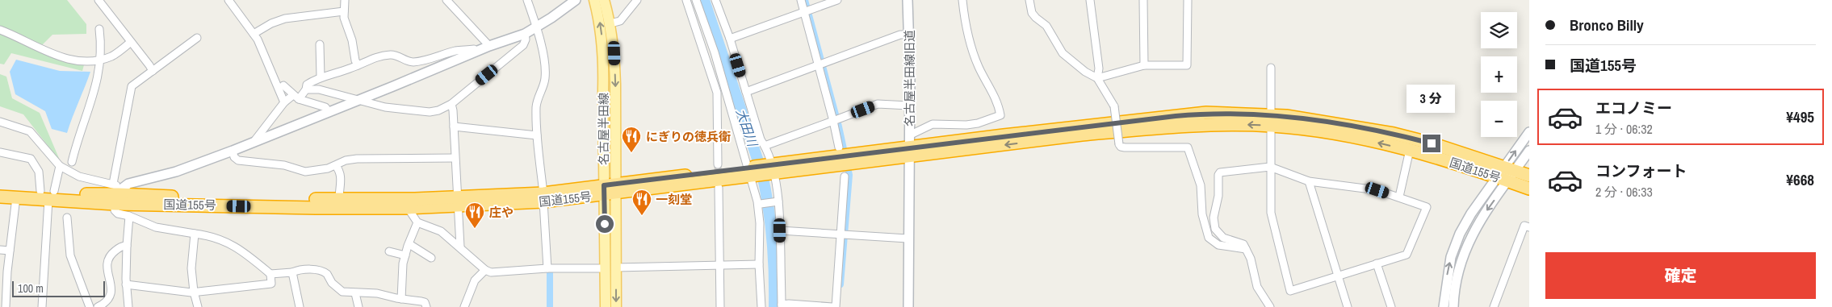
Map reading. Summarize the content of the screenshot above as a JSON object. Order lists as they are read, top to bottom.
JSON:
{
  "streets": {
    "highway": ["国道155号"],
    "main road": ["名古屋半田線"],
    "street": ["名古屋半田線旧道"]
  },
  "crossings": [
    ["名古屋半田線旧道", "国道155号"],
    ["名古屋半田線", "国道155号"]
  ],
  "water": ["大田川"],
  "places": {
    "restaurant": ["にぎりの徳兵衛", "一刻堂", "庄や"]
  },
  "scale_bar": "100 m",
  "page": {
    "banner": ["Bronco Billy", "国道155号"],
    "map_buttons": ["+", "−"],
    "bubble": "3 分",
    "list": [
      {
        "name": "エコノミー",
        "note": "1 分 · 06:32",
        "value": "¥495"
      },
      {
        "name": "コンフォート",
        "note": "2 分 · 06:33",
        "value": "¥668"
      }
    ],
    "buttons": "確定",
    "scale": "100 m"
  }
}
